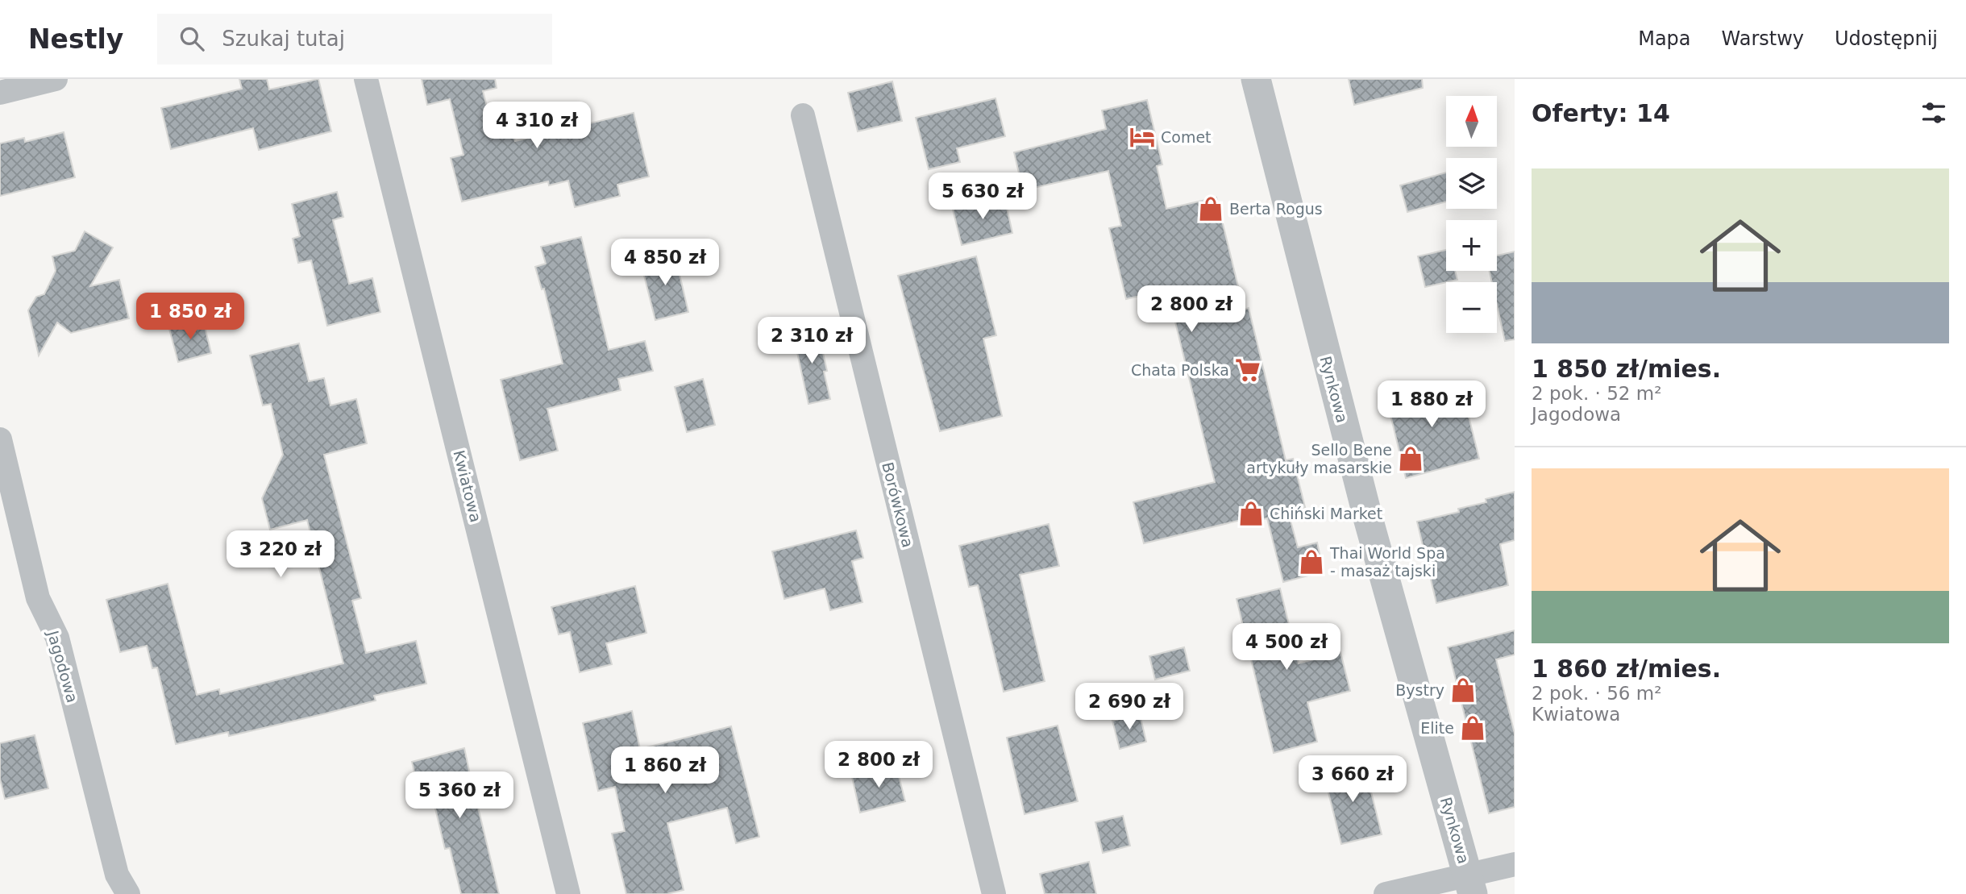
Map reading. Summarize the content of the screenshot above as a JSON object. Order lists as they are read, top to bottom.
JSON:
{
  "streets": {
    "street": [
      "Rynkowa",
      "Kwiatowa",
      "Borówkowa",
      "Jagodowa"
    ]
  },
  "places": {
    "hotel": ["Comet"],
    "shop": [
      "Berta Rogus",
      "Sello Bene artykuły masarskie",
      "Chiński Market",
      "Thai World Spa - masaż tajski",
      "Bystry",
      "Elite"
    ],
    "supermarket": ["Chata Polska"]
  },
  "north": "top",
  "page": {
    "header": "Nestly",
    "search": "Szukaj tutaj",
    "nav": ["Mapa", "Warstwy", "Udostępnij"],
    "heading": "Oferty: 14",
    "map_buttons": ["+", "−"],
    "price": [
      "4 310 zł",
      "5 630 zł",
      "4 850 zł",
      "2 800 zł",
      "1 850 zł",
      "2 310 zł",
      "1 880 zł",
      "3 220 zł",
      "4 500 zł",
      "2 690 zł",
      "2 800 zł",
      "1 860 zł",
      "3 660 zł",
      "5 360 zł"
    ],
    "list": [
      {
        "name": "1 850 zł/mies.",
        "note": "2 pok. · 52 m² · Jagodowa"
      },
      {
        "name": "1 860 zł/mies.",
        "note": "2 pok. · 56 m² · Kwiatowa"
      }
    ]
  }
}
